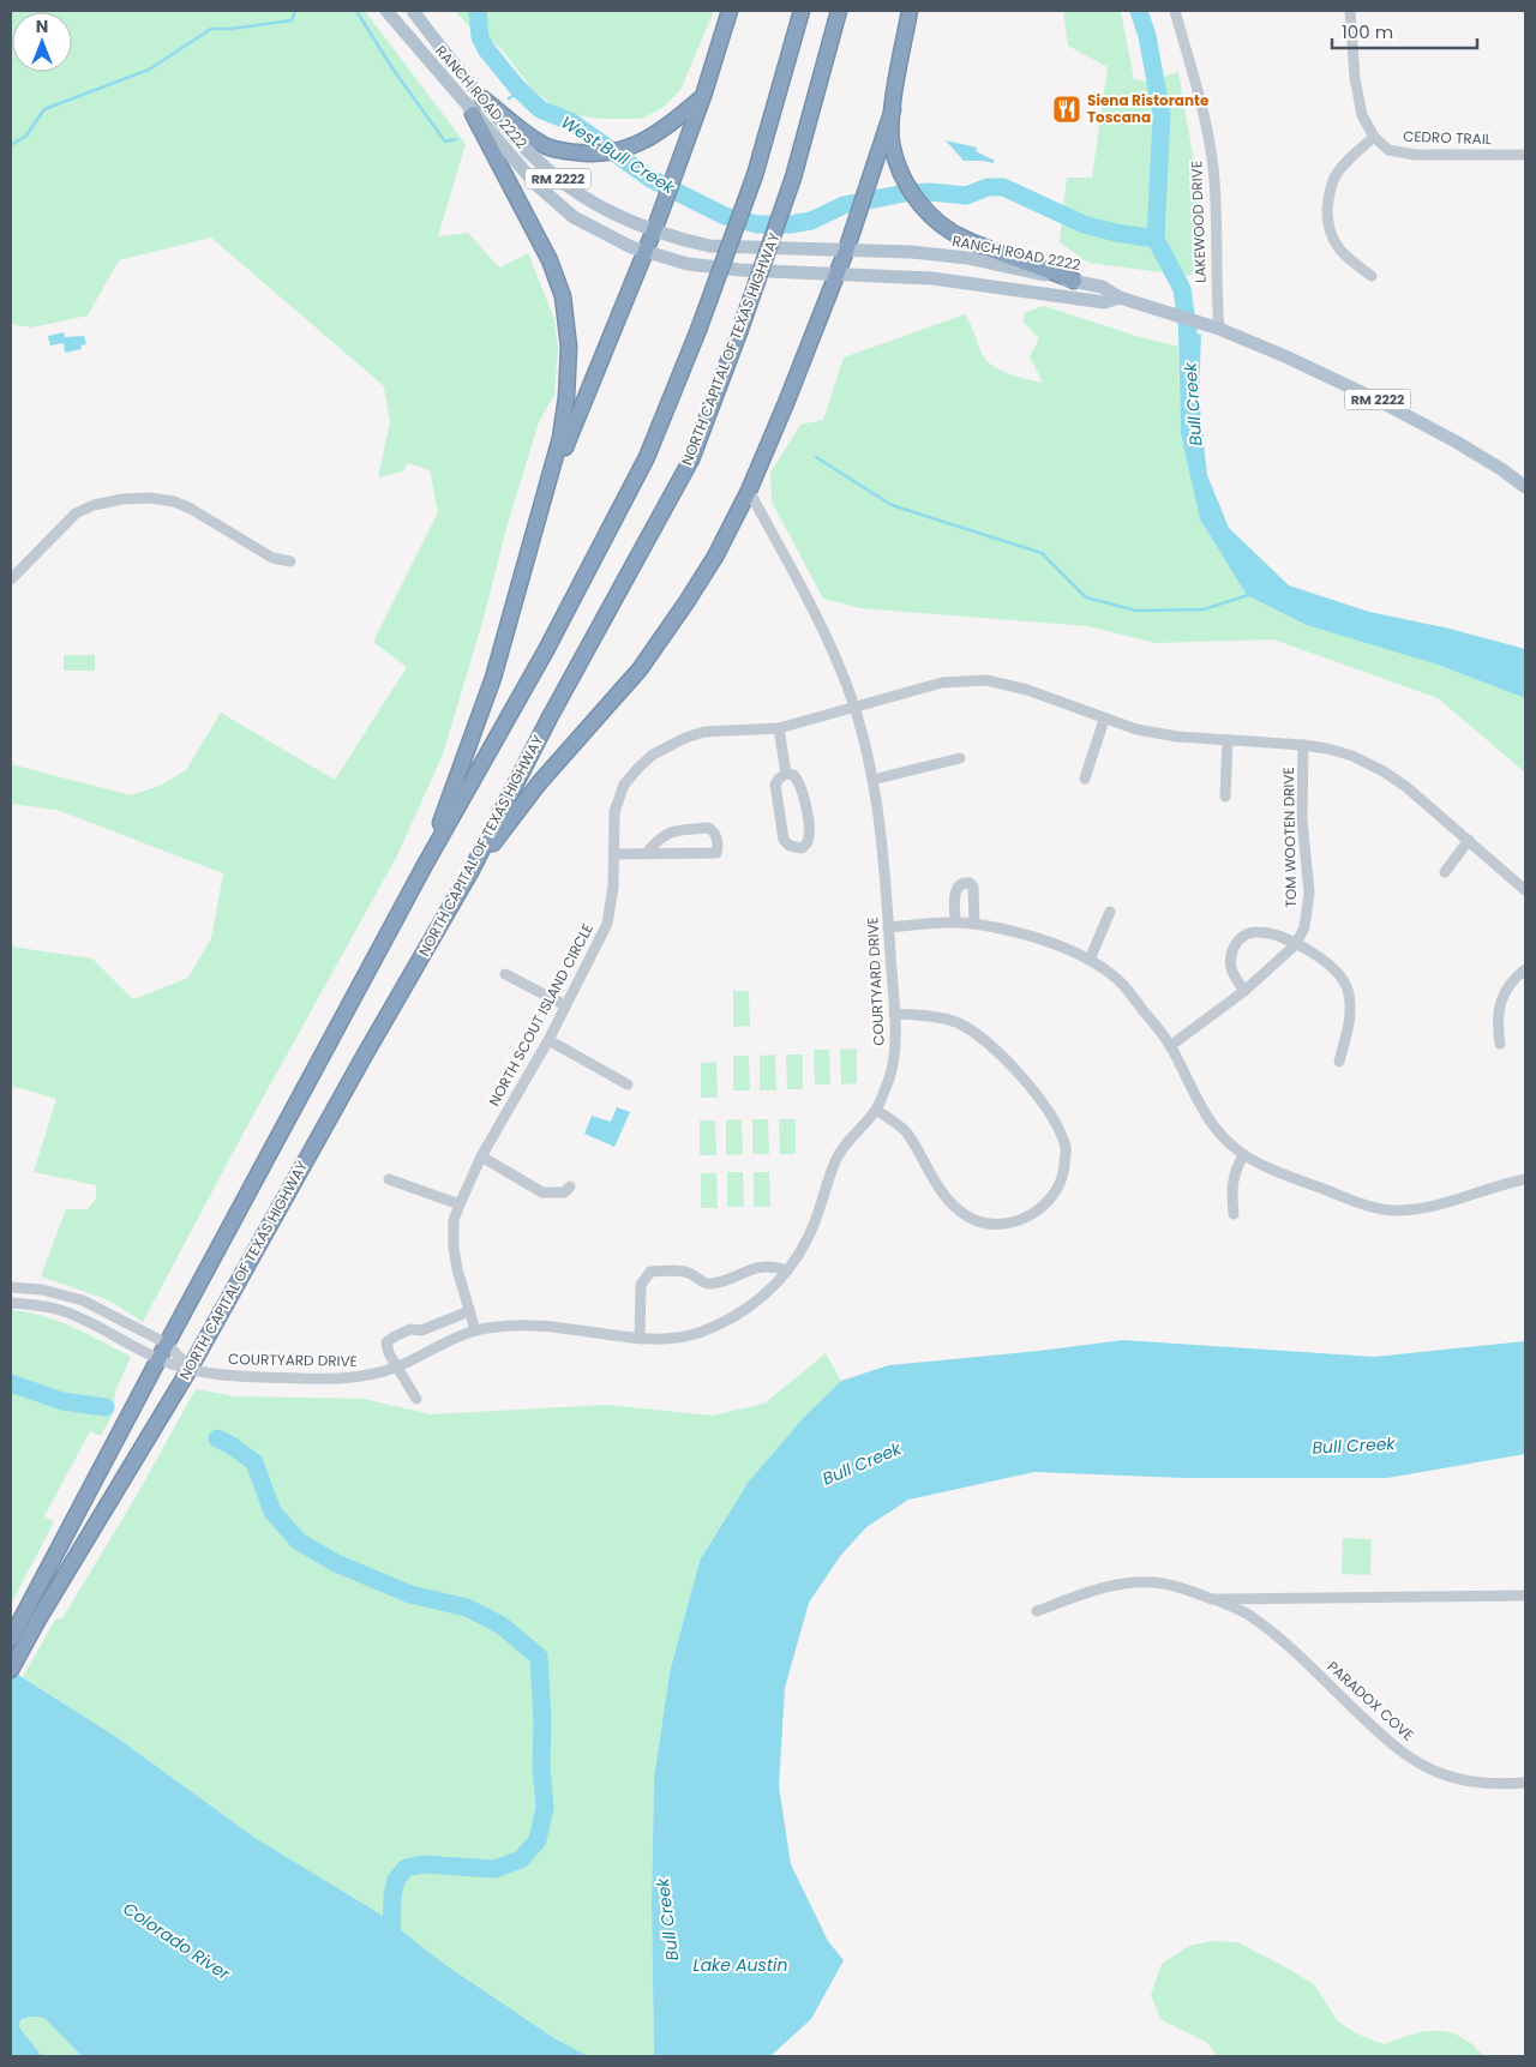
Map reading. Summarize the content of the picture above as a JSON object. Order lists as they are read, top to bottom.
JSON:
{
  "streets": {
    "highway": ["NORTH CAPITAL OF TEXAS HIGHWAY"],
    "main road": ["RANCH ROAD 2222", "RM 2222"],
    "street": [
      "CEDRO TRAIL",
      "LAKEWOOD DRIVE",
      "TOM WOOTEN DRIVE",
      "COURTYARD DRIVE",
      "NORTH SCOUT ISLAND CIRCLE",
      "PARADOX COVE"
    ]
  },
  "crossings": [
    ["RANCH ROAD 2222", "RM 2222"],
    ["RANCH ROAD 2222", "LAKEWOOD DRIVE"],
    ["NORTH CAPITAL OF TEXAS HIGHWAY", "COURTYARD DRIVE"],
    ["TOM WOOTEN DRIVE", "NORTH SCOUT ISLAND CIRCLE"],
    ["COURTYARD DRIVE", "NORTH SCOUT ISLAND CIRCLE"]
  ],
  "water": [
    "West Bull Creek",
    "Bull Creek",
    "Colorado River",
    "Lake Austin"
  ],
  "places": {
    "restaurant": ["Siena Ristorante Toscana"]
  },
  "scale_bar": "100 m",
  "north": "top"
}
